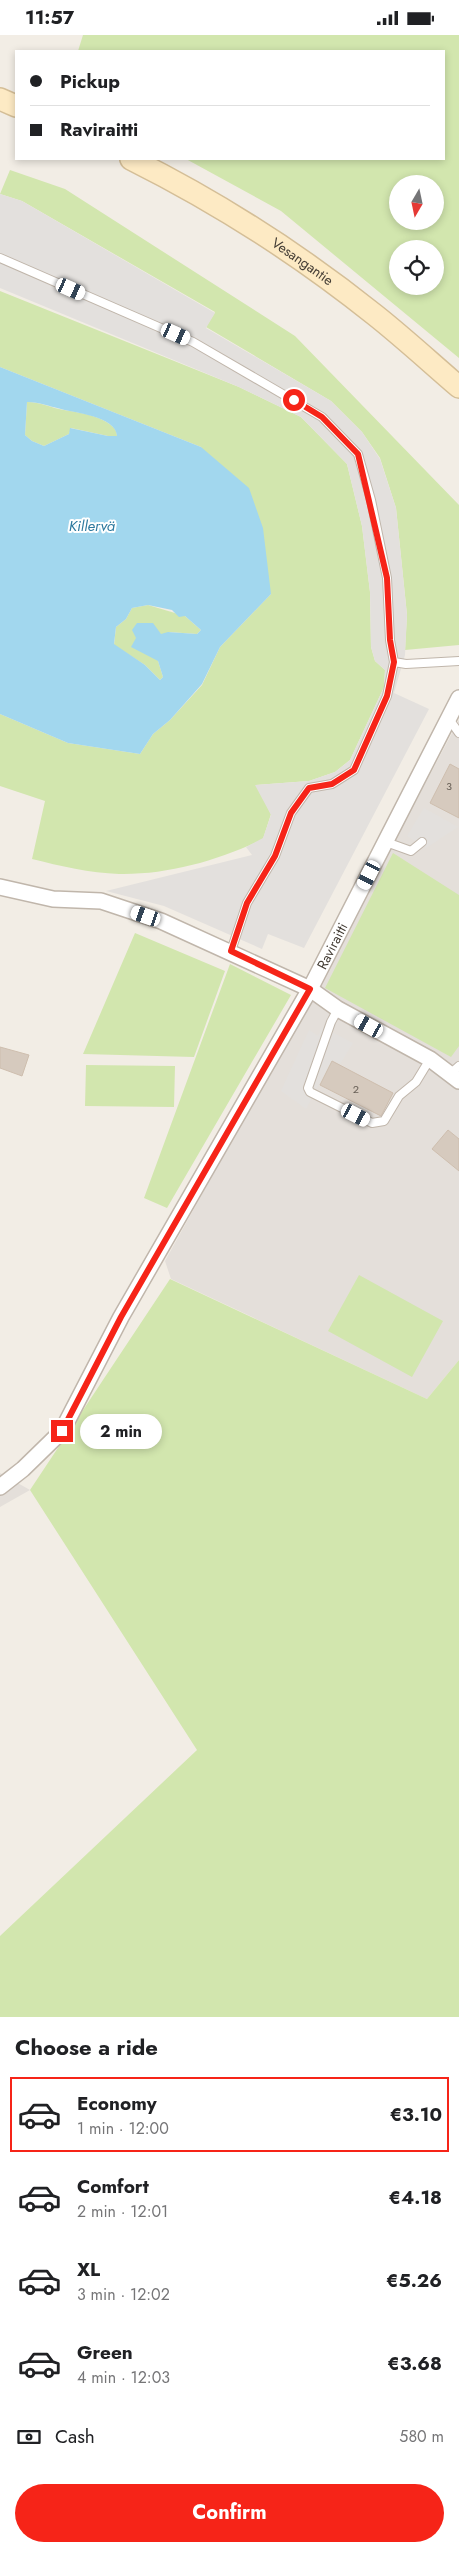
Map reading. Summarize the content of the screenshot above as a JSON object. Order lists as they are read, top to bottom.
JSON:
{
  "streets": {
    "street": ["Vesangantie", "Raviraitti"]
  },
  "water": ["Killervä"],
  "house_numbers": ["3", "2"],
  "north": "bottom",
  "page": {
    "status": "11:57",
    "banner": ["Pickup", "Raviraitti"],
    "bubble": "2 min",
    "heading": "Choose a ride",
    "list": [
      {
        "name": "Economy",
        "note": "1 min · 12:00",
        "value": "€3.10"
      },
      {
        "name": "Comfort",
        "note": "2 min · 12:01",
        "value": "€4.18"
      },
      {
        "name": "XL",
        "note": "3 min · 12:02",
        "value": "€5.26"
      },
      {
        "name": "Green",
        "note": "4 min · 12:03",
        "value": "€3.68"
      }
    ],
    "pay": ["Cash", "580 m"],
    "buttons": "Confirm"
  }
}
